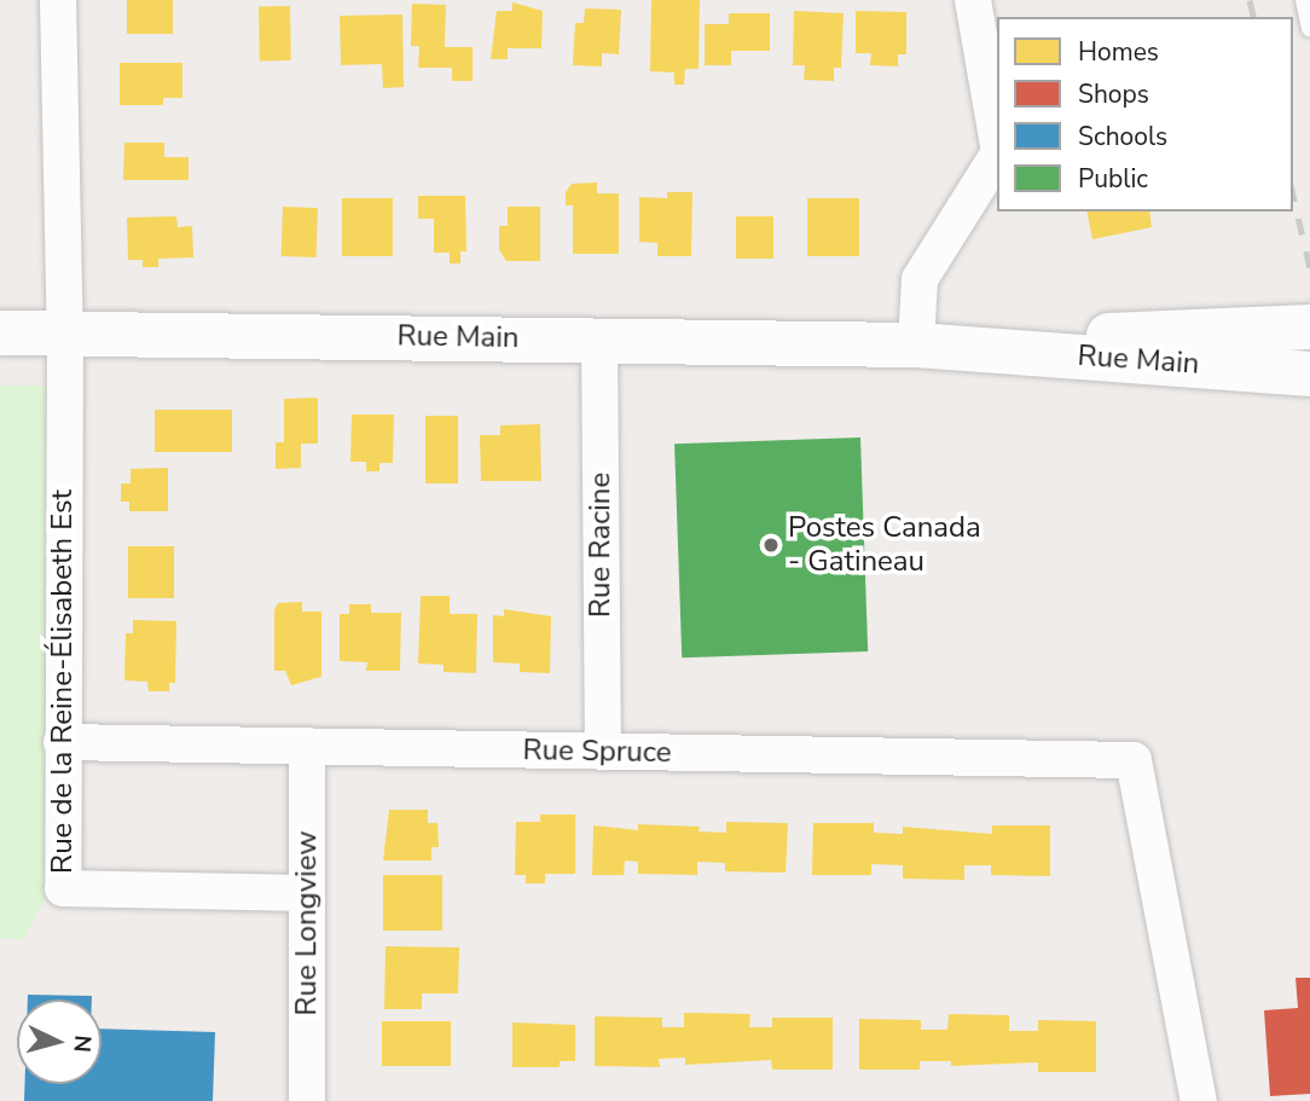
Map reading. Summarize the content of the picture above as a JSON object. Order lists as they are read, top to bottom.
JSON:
{
  "streets": {
    "street": [
      "Rue Main",
      "Rue Racine",
      "Rue de la Reine-Élisabeth Est",
      "Rue Spruce",
      "Rue Longview"
    ]
  },
  "crossings": [
    ["Rue Main", "Rue Racine"],
    ["Rue Main", "Rue de la Reine-Élisabeth Est"],
    ["Rue Racine", "Rue Spruce"],
    ["Rue de la Reine-Élisabeth Est", "Rue Spruce"],
    ["Rue de la Reine-Élisabeth Est", "Rue Longview"],
    ["Rue Spruce", "Rue Longview"]
  ],
  "places": ["Postes Canada - Gatineau"],
  "legend": [
    "Homes",
    "Shops",
    "Schools",
    "Public"
  ],
  "north": "right"
}
